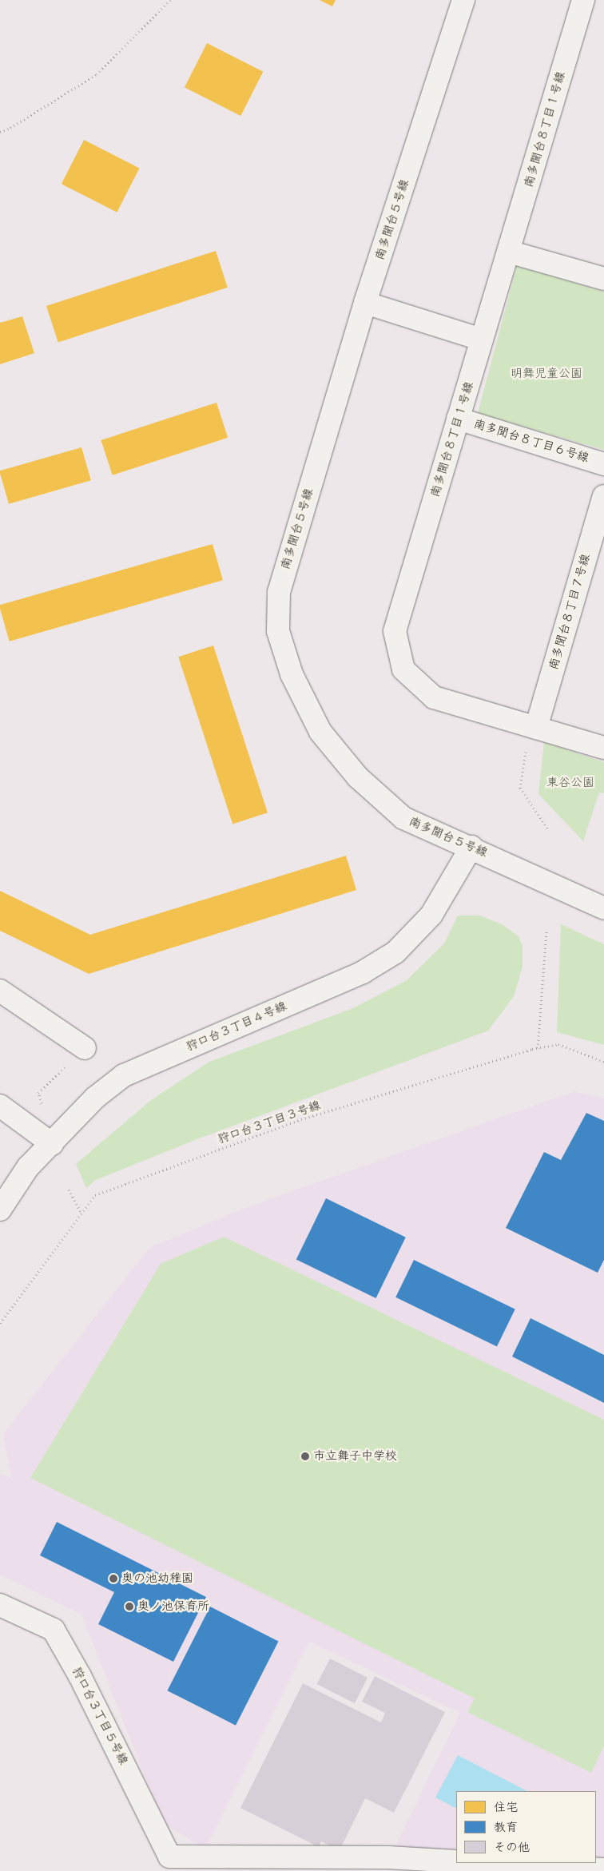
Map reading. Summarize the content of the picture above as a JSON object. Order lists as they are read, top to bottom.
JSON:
{
  "streets": {
    "street": [
      "南多聞台８丁目１号線",
      "南多聞台５号線",
      "南多聞台８丁目６号線",
      "南多聞台８丁目７号線",
      "狩口台３丁目４号線",
      "狩口台３丁目５号線"
    ],
    "path": ["狩口台３丁目３号線"]
  },
  "crossings": [
    ["南多聞台８丁目１号線", "南多聞台８丁目６号線"],
    ["南多聞台８丁目１号線", "南多聞台８丁目７号線"],
    ["南多聞台５号線", "狩口台３丁目４号線"]
  ],
  "parks": ["明舞児童公園", "東谷公園"],
  "places": ["市立舞子中学校", "奥の池幼稚園", "奥ノ池保育所"],
  "legend": ["住宅", "教育", "その他"]
}
